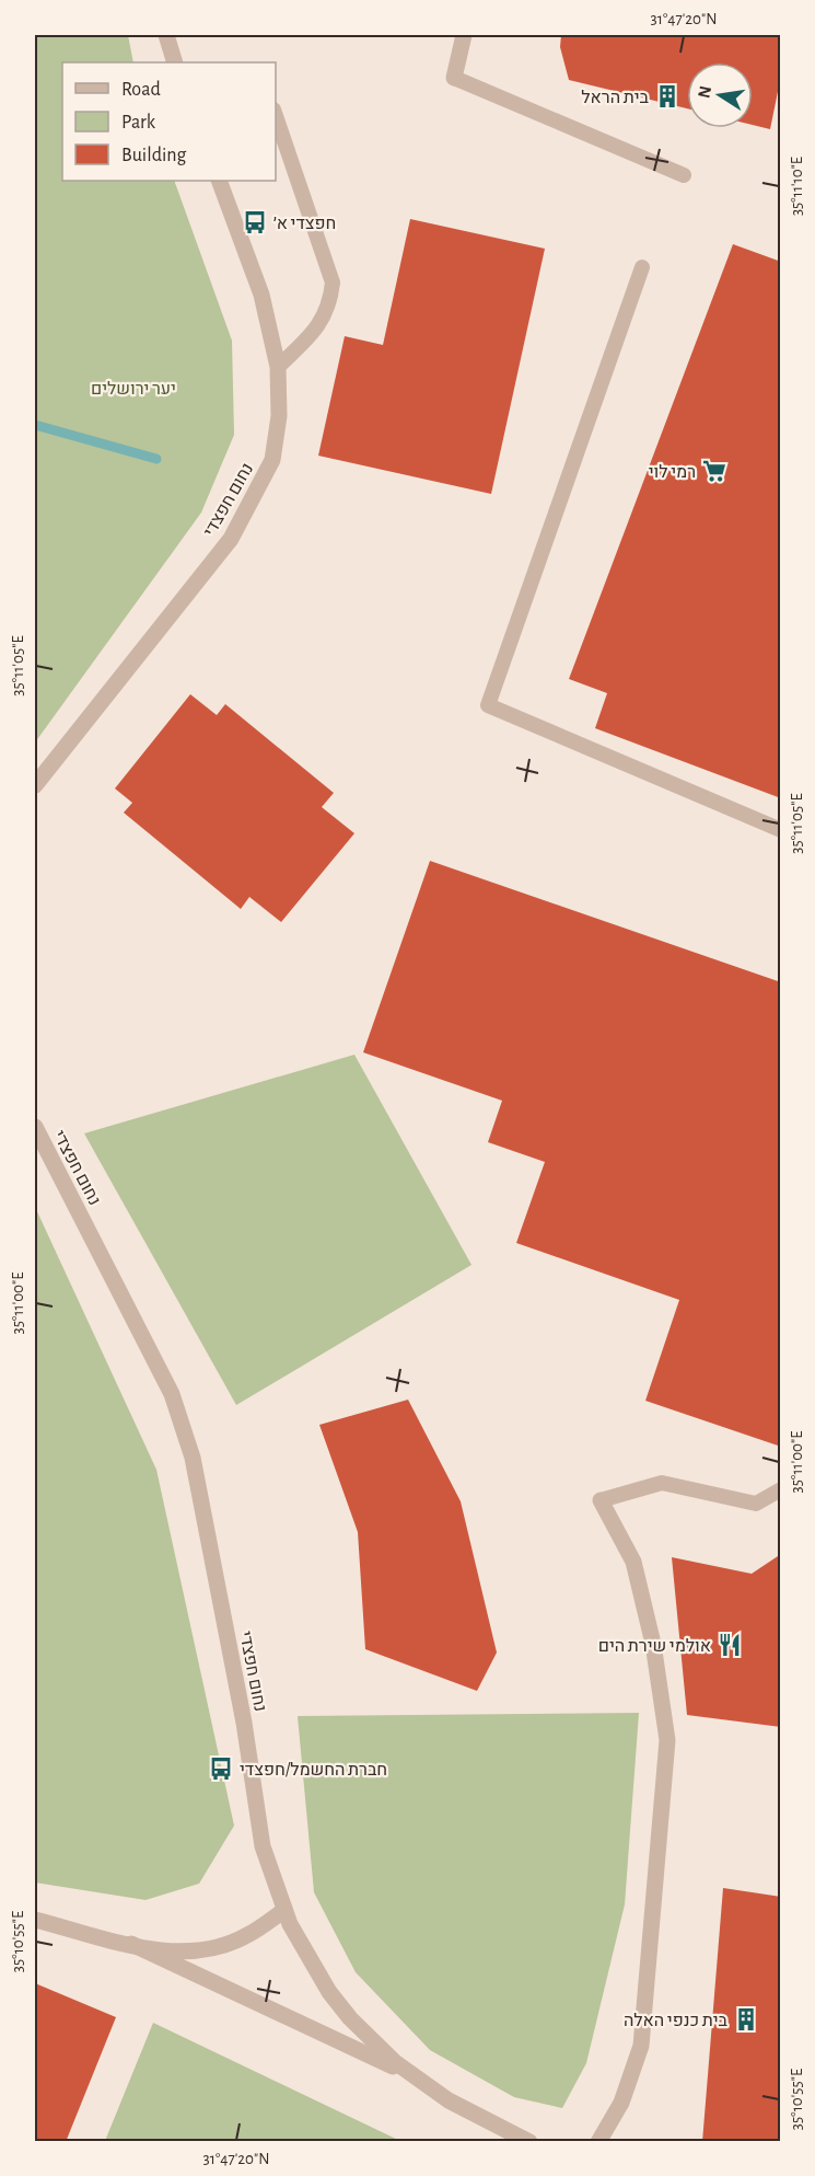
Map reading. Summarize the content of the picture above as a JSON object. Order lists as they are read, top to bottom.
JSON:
{
  "streets": {
    "street": ["נחום חפצדי"]
  },
  "parks": ["יער ירושלים"],
  "places": {
    "building": ["בית הראל", "בית כנפי האלה"],
    "bus stop": ["חפצדי א׳", "חברת החשמל/חפצדי"],
    "supermarket": ["רמי לוי"],
    "restaurant": ["אולמי שירת הים"]
  },
  "legend": ["Road", "Park", "Building"],
  "north": "left",
  "coordinates": [
    "31°47'20\"N",
    "35°11'10\"E",
    "35°11'05\"E",
    "35°11'00\"E",
    "35°10'55\"E"
  ]
}
